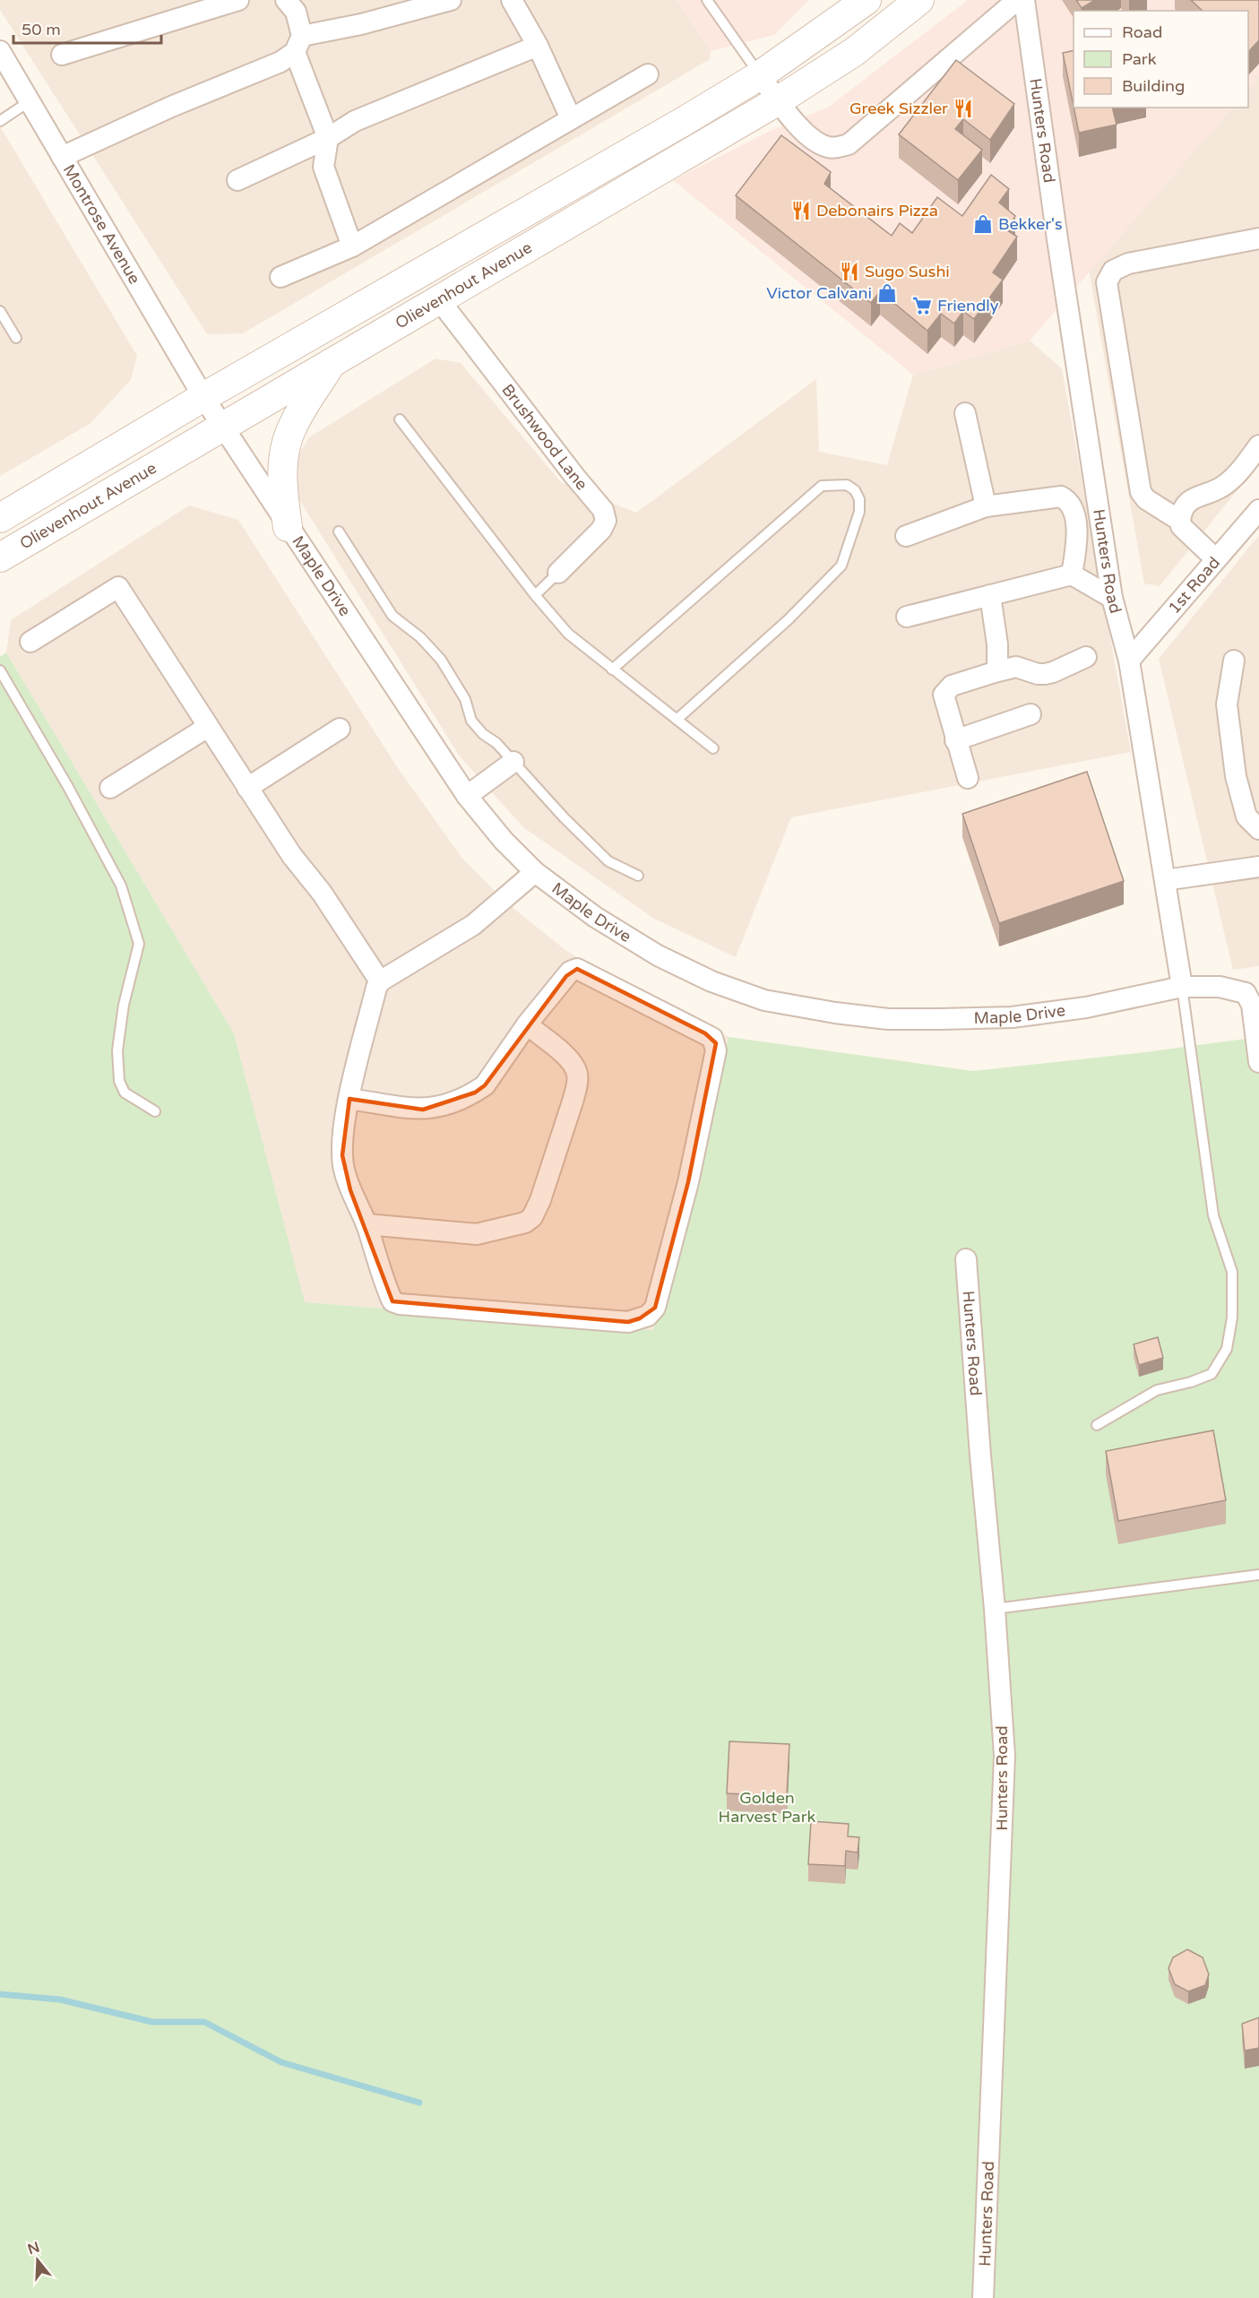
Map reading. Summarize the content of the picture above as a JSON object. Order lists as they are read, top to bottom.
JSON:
{
  "streets": {
    "street": [
      "Hunters Road",
      "Montrose Avenue",
      "Olievenhout Avenue",
      "Brushwood Lane",
      "Maple Drive",
      "1st Road"
    ]
  },
  "crossings": [
    ["Hunters Road", "Maple Drive"],
    ["Hunters Road", "1st Road"],
    ["Montrose Avenue", "Olievenhout Avenue"],
    ["Montrose Avenue", "Maple Drive"],
    ["Olievenhout Avenue", "Brushwood Lane"],
    ["Olievenhout Avenue", "Maple Drive"]
  ],
  "parks": ["Golden Harvest Park"],
  "places": {
    "restaurant": ["Greek Sizzler", "Debonairs Pizza", "Sugo Sushi"],
    "shop": ["Bekker's", "Victor Calvani"],
    "supermarket": ["Friendly"]
  },
  "legend": ["Road", "Park", "Building"],
  "scale_bar": "50 m",
  "north": "top"
}
